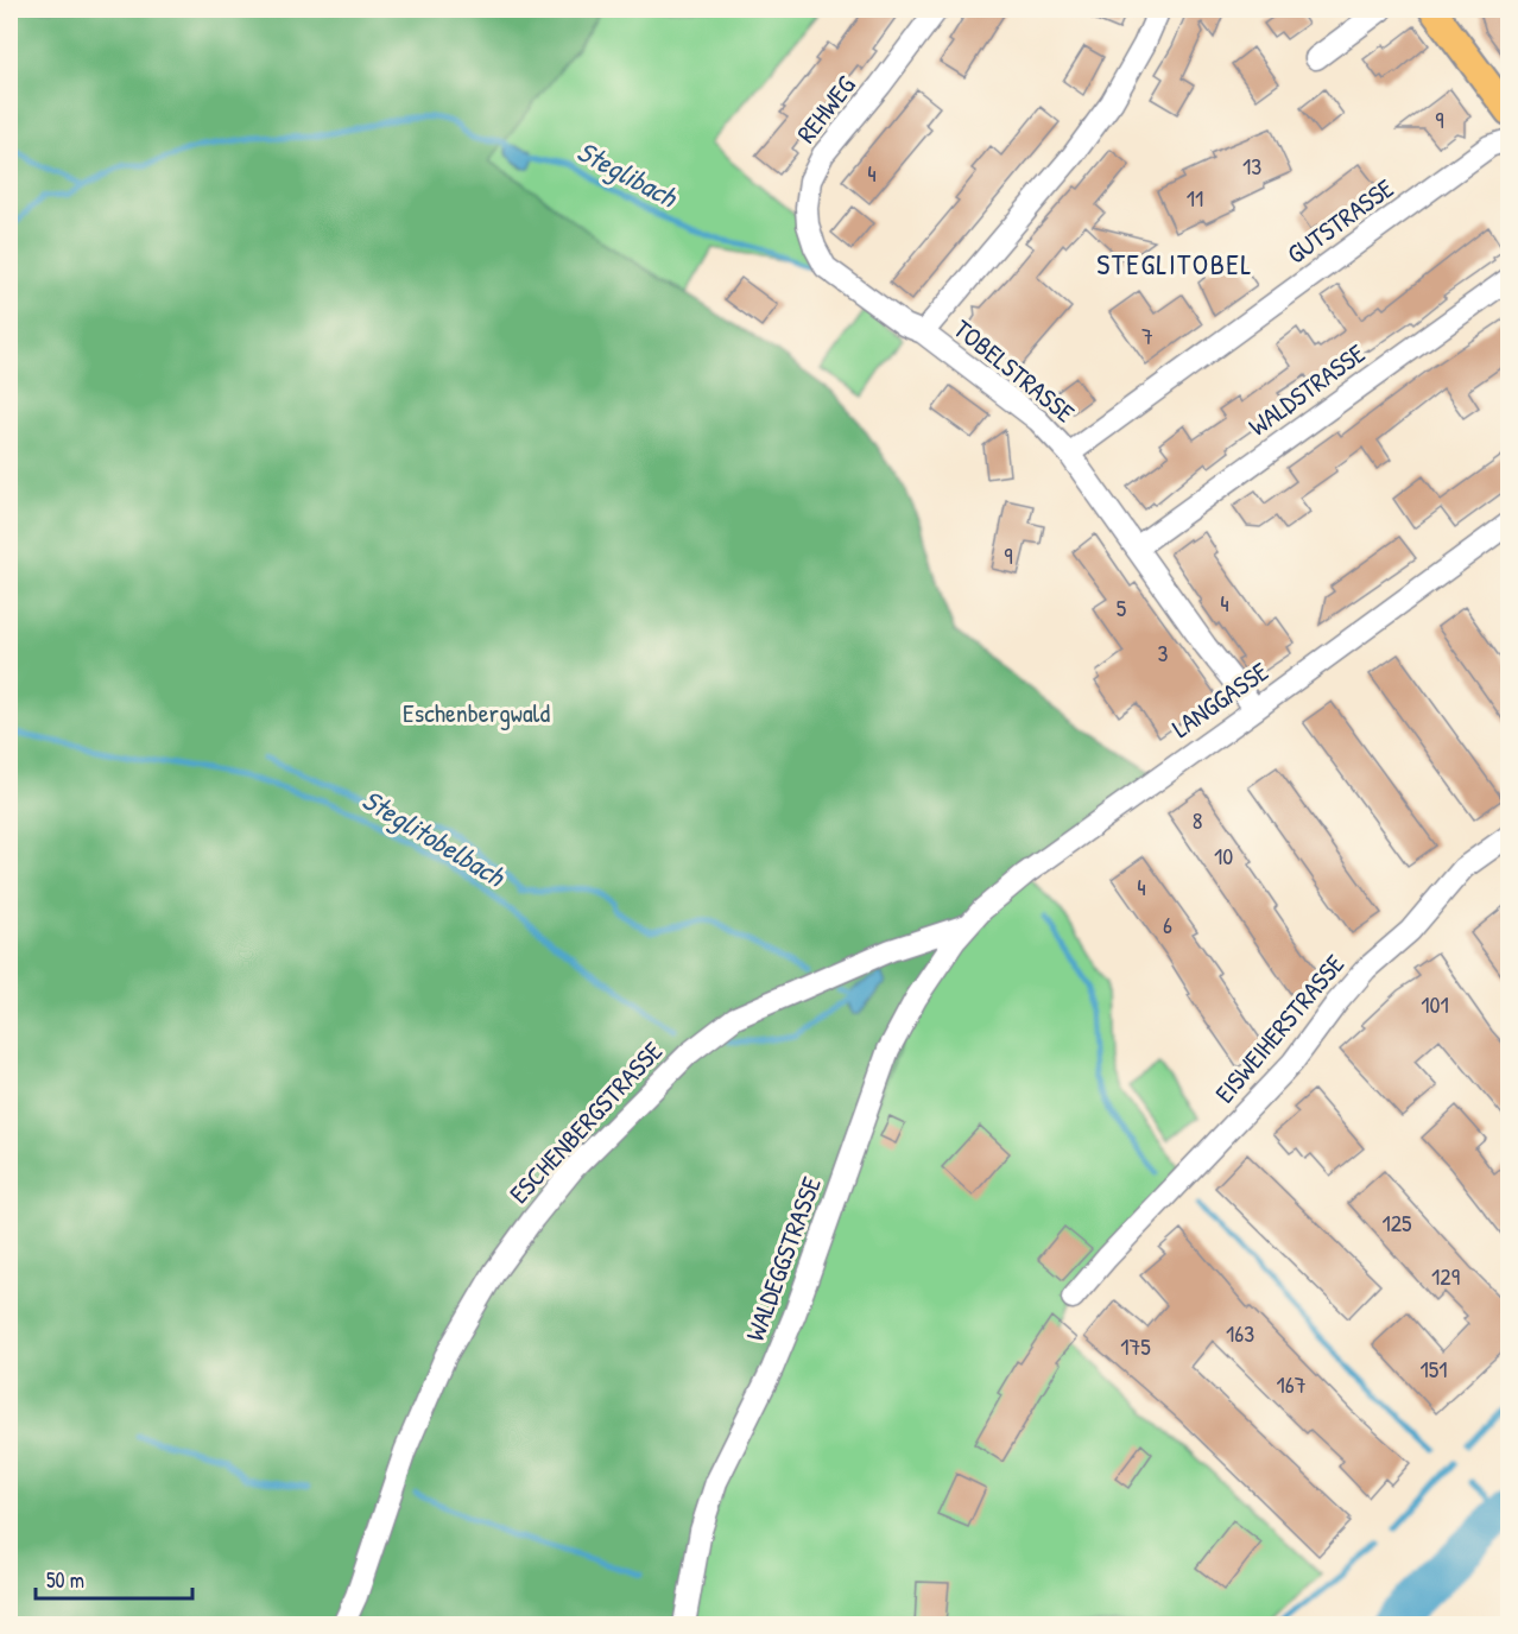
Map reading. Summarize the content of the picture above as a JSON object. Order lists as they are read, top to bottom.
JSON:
{
  "streets": {
    "street": [
      "REHWEG",
      "GUTSTRASSE",
      "TOBELSTRASSE",
      "WALDSTRASSE",
      "LANGGASSE",
      "EISWEIHERSTRASSE",
      "ESCHENBERGSTRASSE",
      "WALDEGGSTRASSE"
    ]
  },
  "crossings": [
    ["REHWEG", "TOBELSTRASSE"],
    ["GUTSTRASSE", "TOBELSTRASSE"],
    ["TOBELSTRASSE", "WALDSTRASSE"],
    ["TOBELSTRASSE", "LANGGASSE"],
    ["LANGGASSE", "ESCHENBERGSTRASSE"],
    ["LANGGASSE", "WALDEGGSTRASSE"],
    ["ESCHENBERGSTRASSE", "WALDEGGSTRASSE"]
  ],
  "districts": ["STEGLITOBEL"],
  "water": ["Steglibach", "Steglitobelbach"],
  "parks": ["Eschenbergwald"],
  "house_numbers": [
    "9",
    "13",
    "4",
    "11",
    "7",
    "9",
    "4",
    "5",
    "3",
    "8",
    "10",
    "4",
    "6",
    "101",
    "125",
    "129",
    "163",
    "175",
    "151",
    "167"
  ],
  "scale_bar": "50 m"
}
